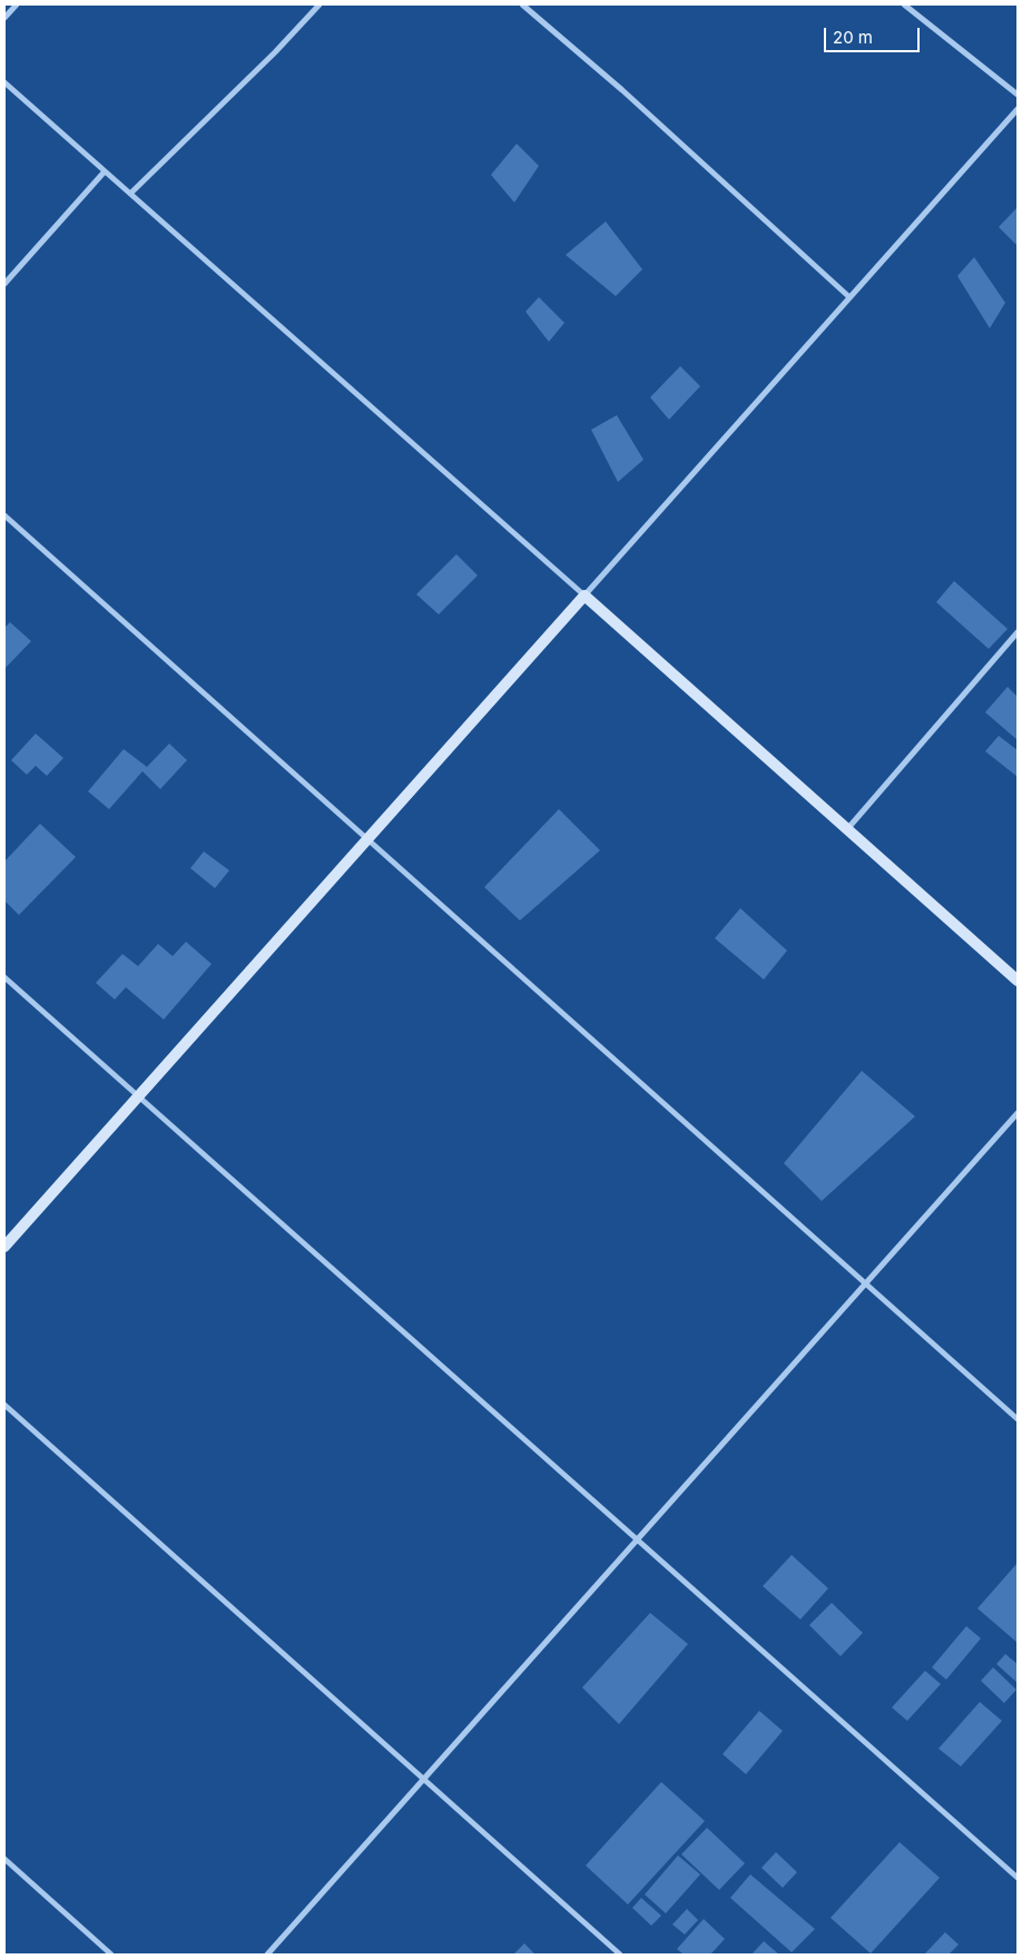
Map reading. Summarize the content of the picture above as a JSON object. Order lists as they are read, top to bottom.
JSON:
{
  "scale_bar": "20 m"
}
